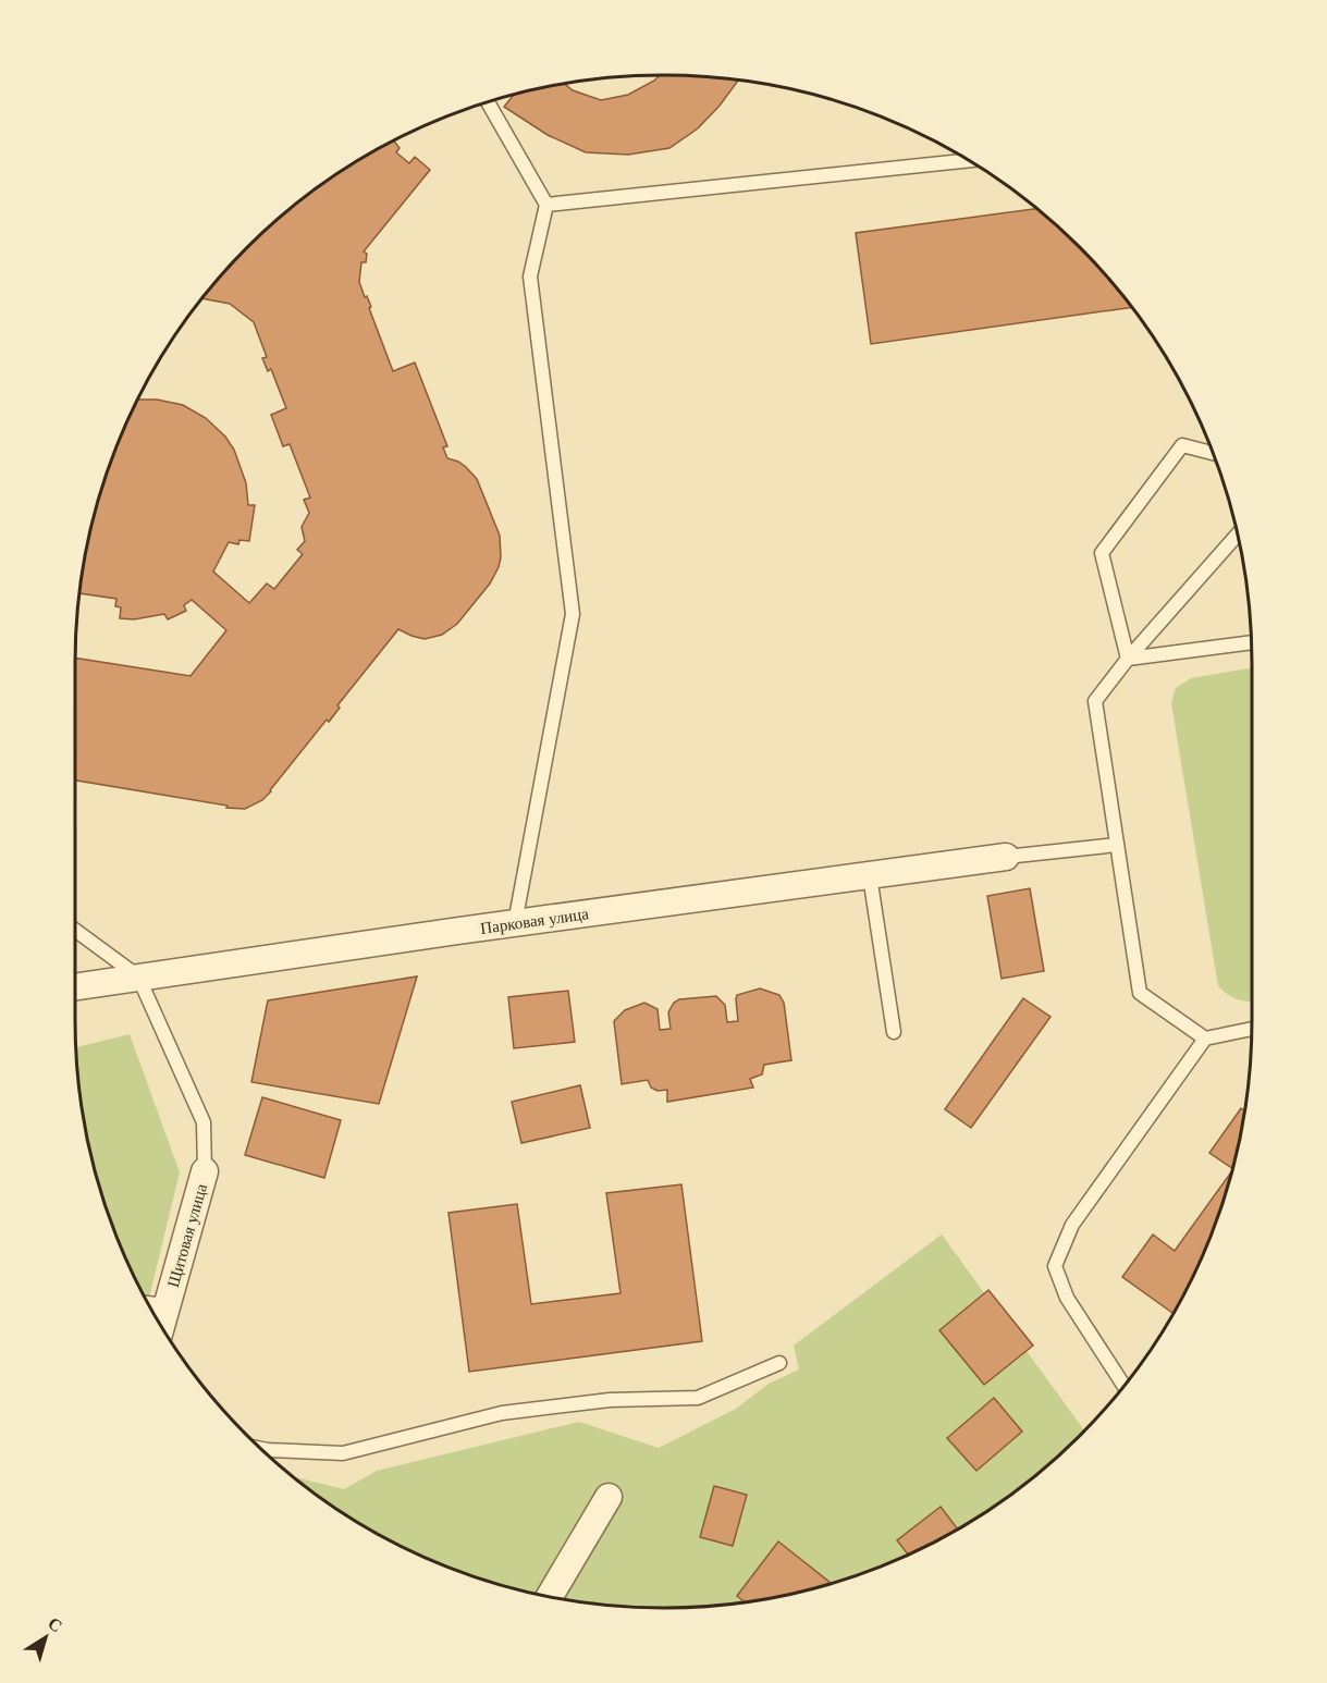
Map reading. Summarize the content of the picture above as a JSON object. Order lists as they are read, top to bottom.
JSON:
{
  "streets": {
    "street": ["Парковая улица", "Щитовая улица"]
  },
  "north": "top right"
}
